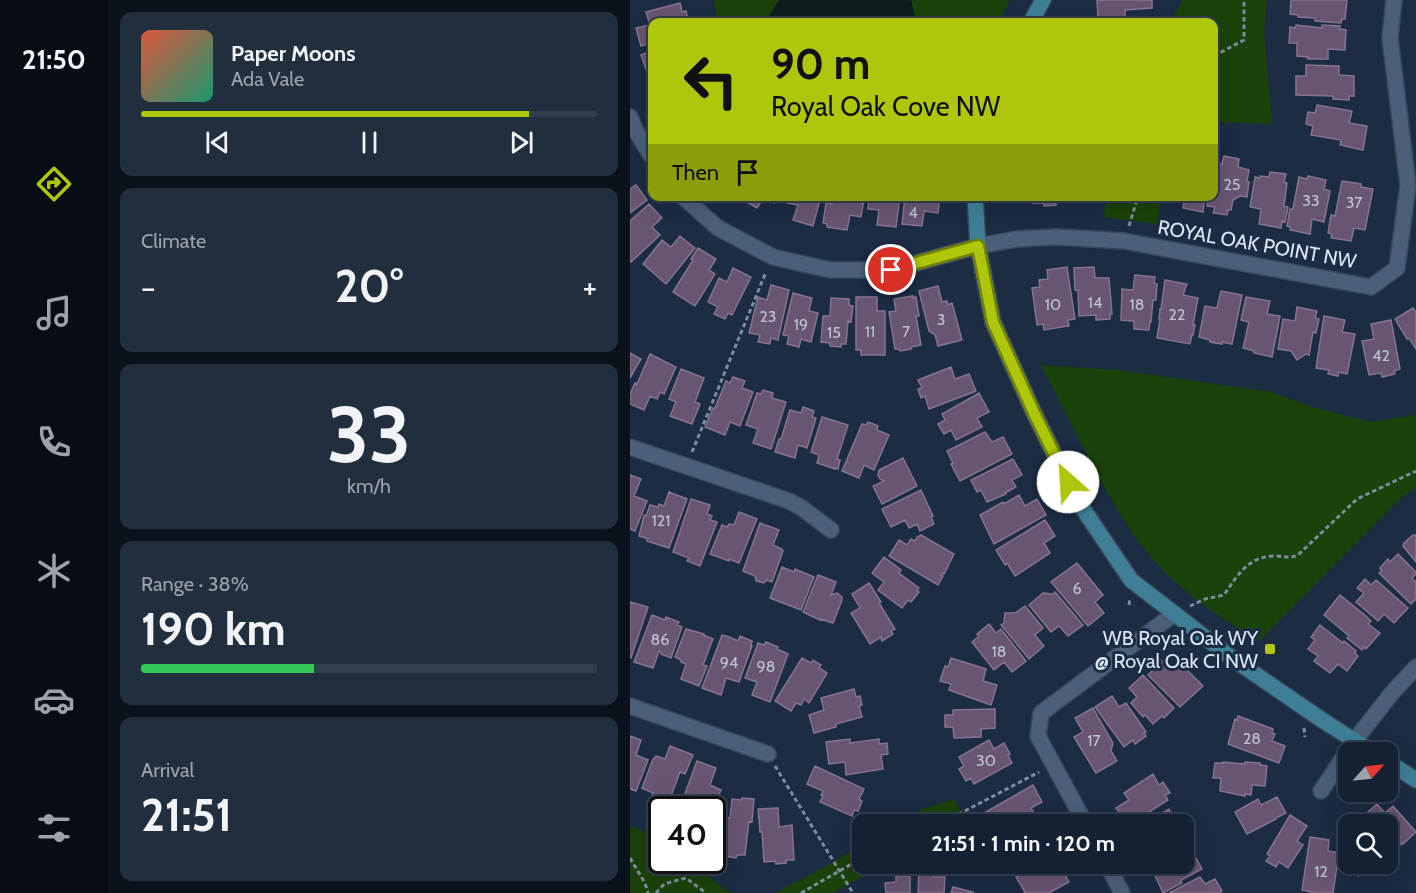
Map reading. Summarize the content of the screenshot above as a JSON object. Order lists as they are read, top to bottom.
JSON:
{
  "streets": {
    "street": ["ROYAL OAK POINT NW"]
  },
  "places": {
    "transit": ["WB Royal Oak WY @ Royal Oak CI NW"]
  },
  "house_numbers": [
    "25",
    "33",
    "37",
    "4",
    "14",
    "10",
    "18",
    "22",
    "23",
    "3",
    "19",
    "11",
    "7",
    "15",
    "42",
    "121",
    "6",
    "86",
    "18",
    "94",
    "98",
    "28",
    "17",
    "30",
    "12"
  ],
  "north": "top right",
  "page": {
    "tabs": "21:50",
    "turn": ["90 m", "Royal Oak Cove NW"],
    "song": ["Paper Moons", "Ada Vale"],
    "then": "Then",
    "tile": [
      "Climate",
      ["33", "km/h"],
      ["Range · 38%", "190 km"],
      ["Arrival", "21:51"]
    ],
    "heat": ["−", "20°", "+"],
    "limit": "40",
    "trip": "21:51 · 1 min · 120 m"
  }
}
